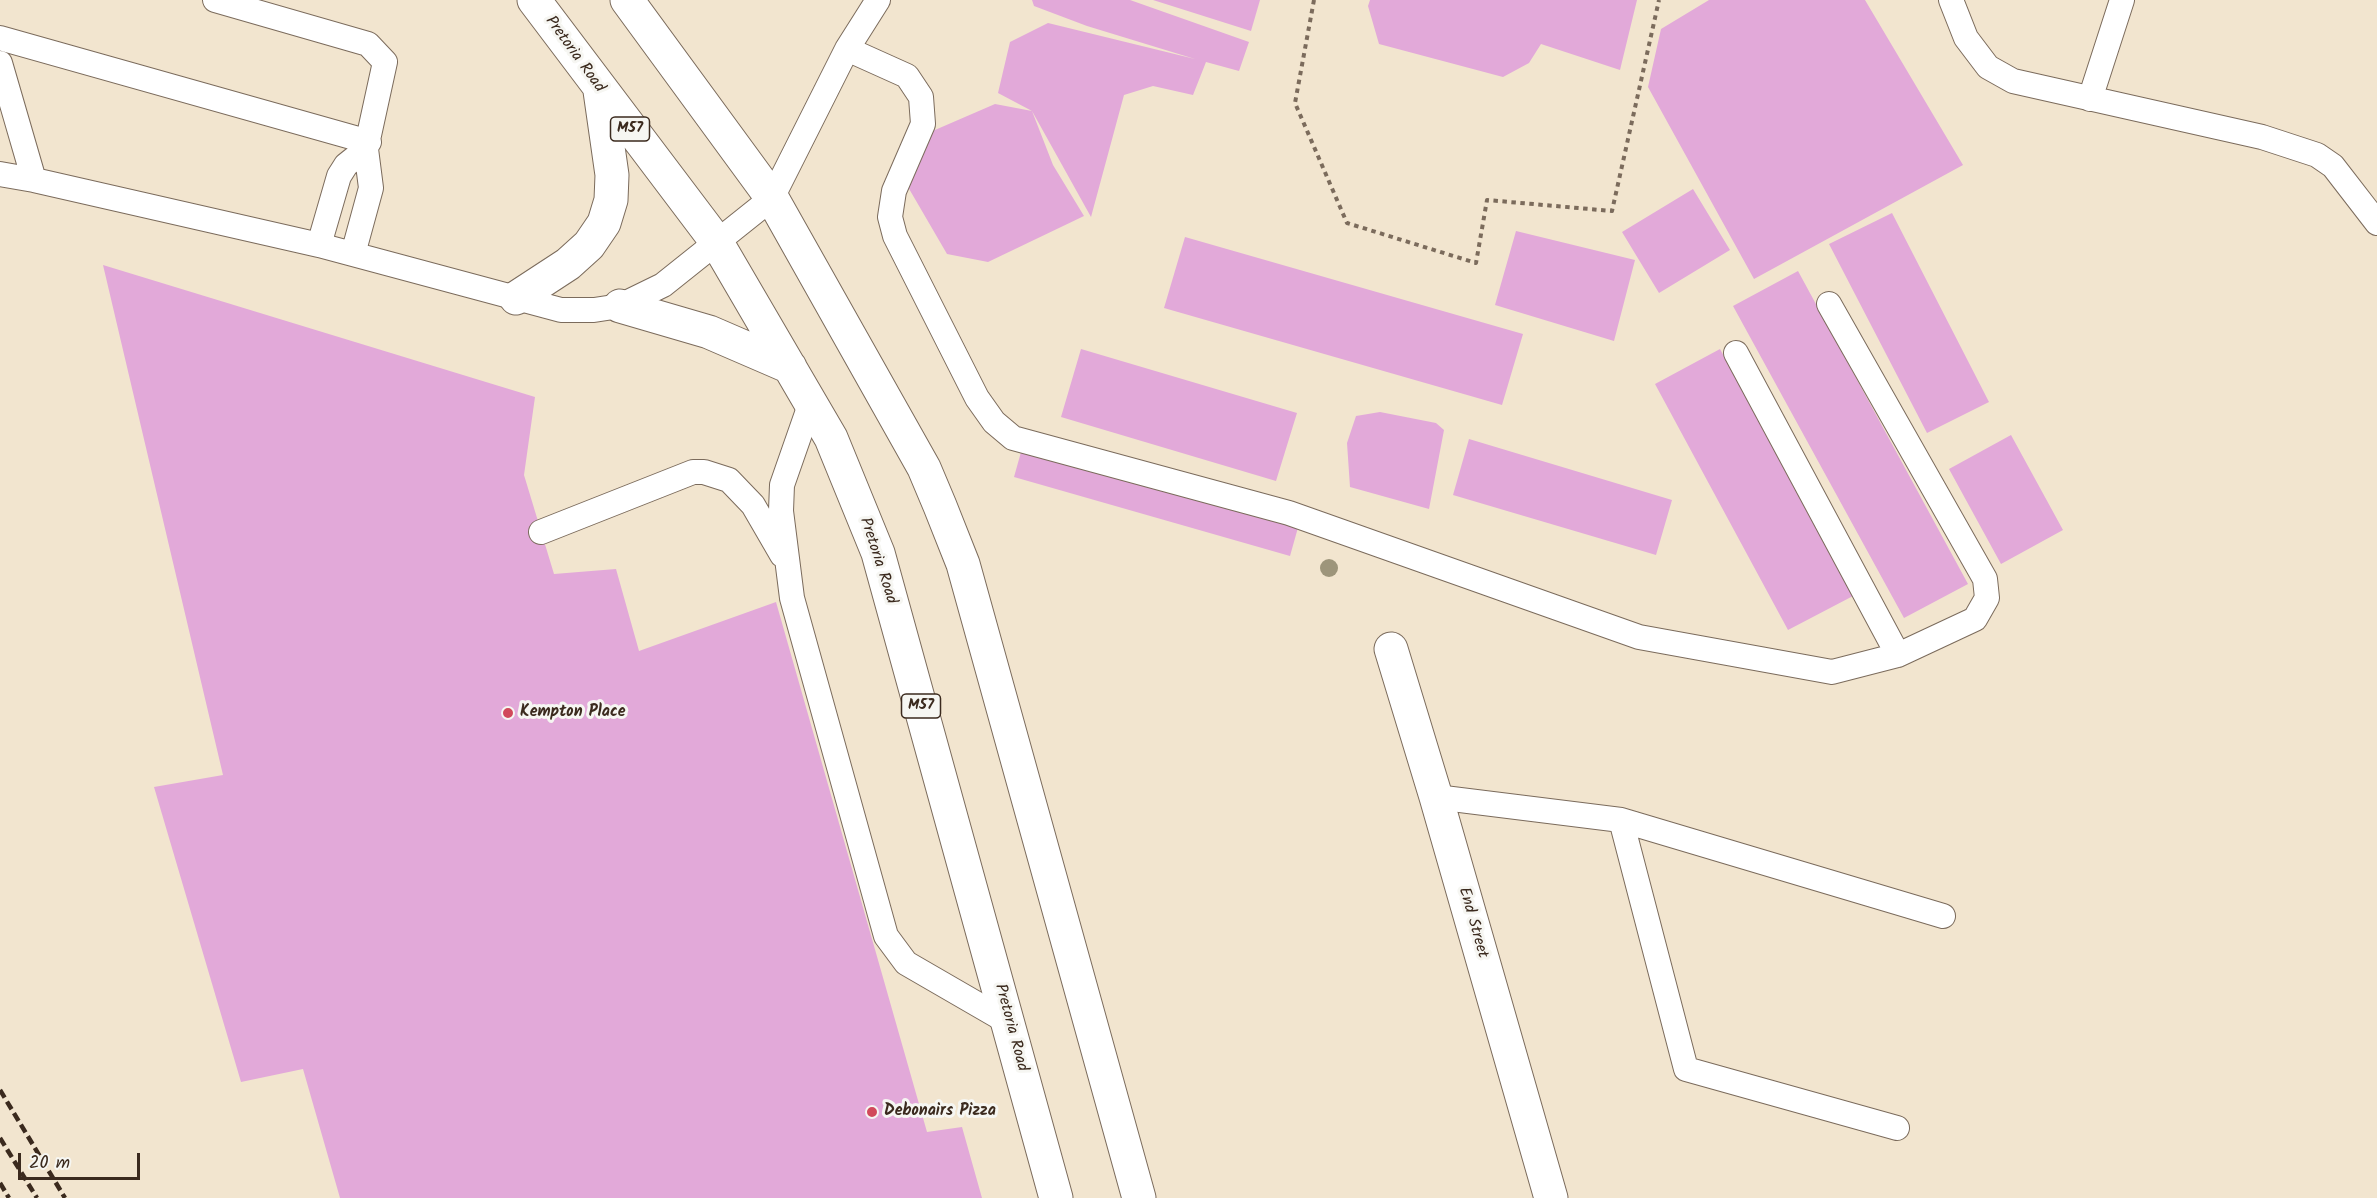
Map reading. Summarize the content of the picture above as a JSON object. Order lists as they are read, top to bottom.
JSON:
{
  "streets": {
    "main road": ["Pretoria Road", "M57", "End Street"]
  },
  "places": ["Kempton Place", "Debonairs Pizza"],
  "scale_bar": "20 m"
}
